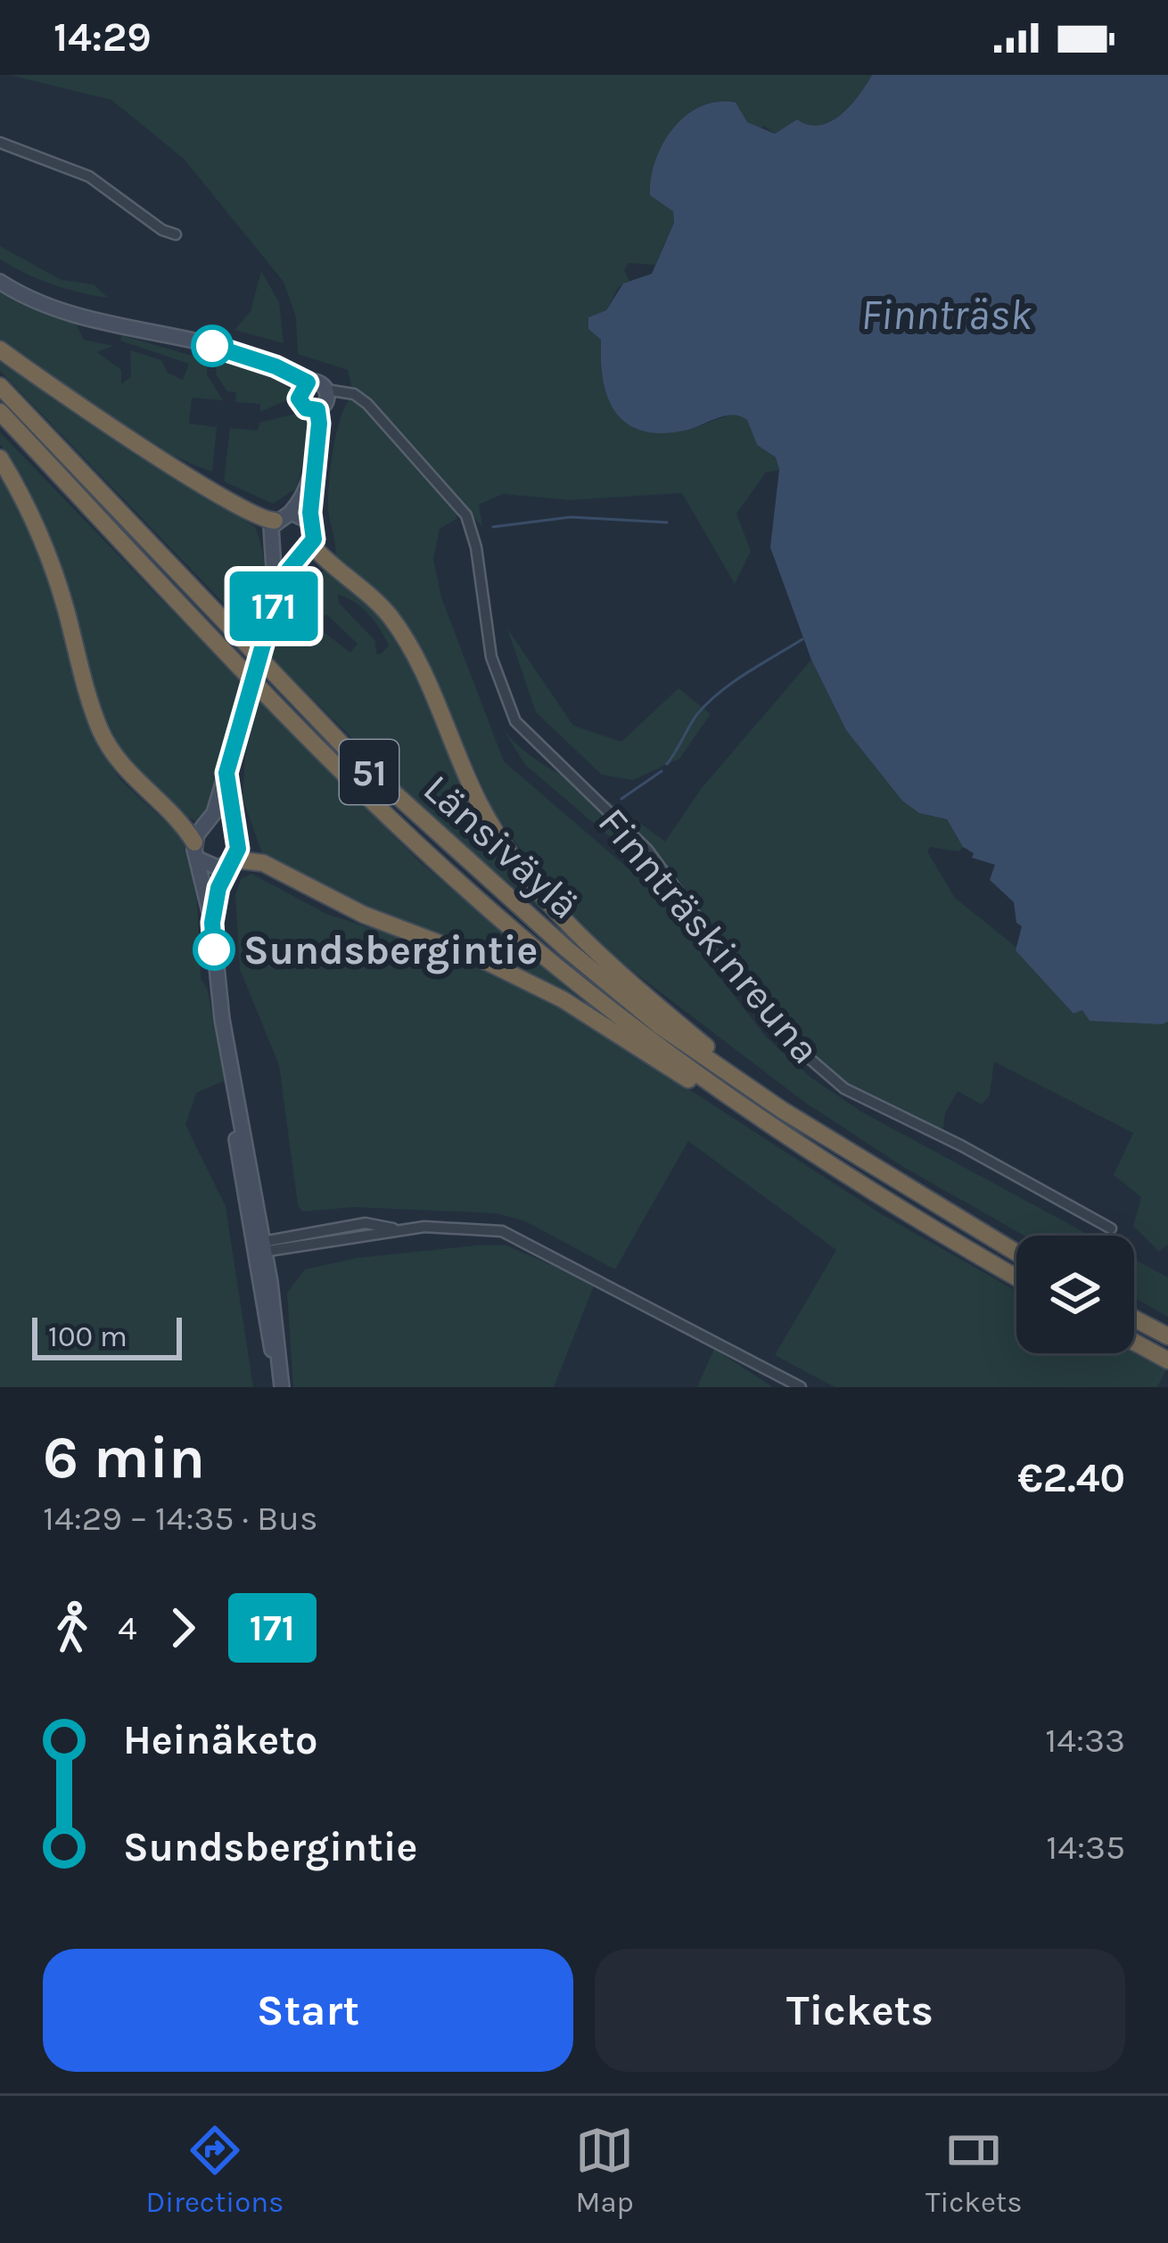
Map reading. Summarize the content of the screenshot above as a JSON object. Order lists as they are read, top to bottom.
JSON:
{
  "streets": {
    "highway": ["51", "Länsiväylä"],
    "street": ["Finnträskinreuna"]
  },
  "water": ["Finnträsk"],
  "places": ["Sundsbergintie"],
  "lines": ["bus line 171"],
  "scale_bar": "100 m",
  "page": {
    "status": "14:29",
    "on_map": "171",
    "scale": "100 m",
    "heading": ["6 min", "14:29 – 14:35 · Bus", "€2.40"],
    "legs": ["4", "171"],
    "list": [
      {
        "name": "Heinäketo",
        "value": "14:33"
      },
      {
        "name": "Sundsbergintie",
        "value": "14:35"
      }
    ],
    "buttons": ["Start", "Tickets"],
    "tabs": ["Directions", "Map", "Tickets"]
  }
}
